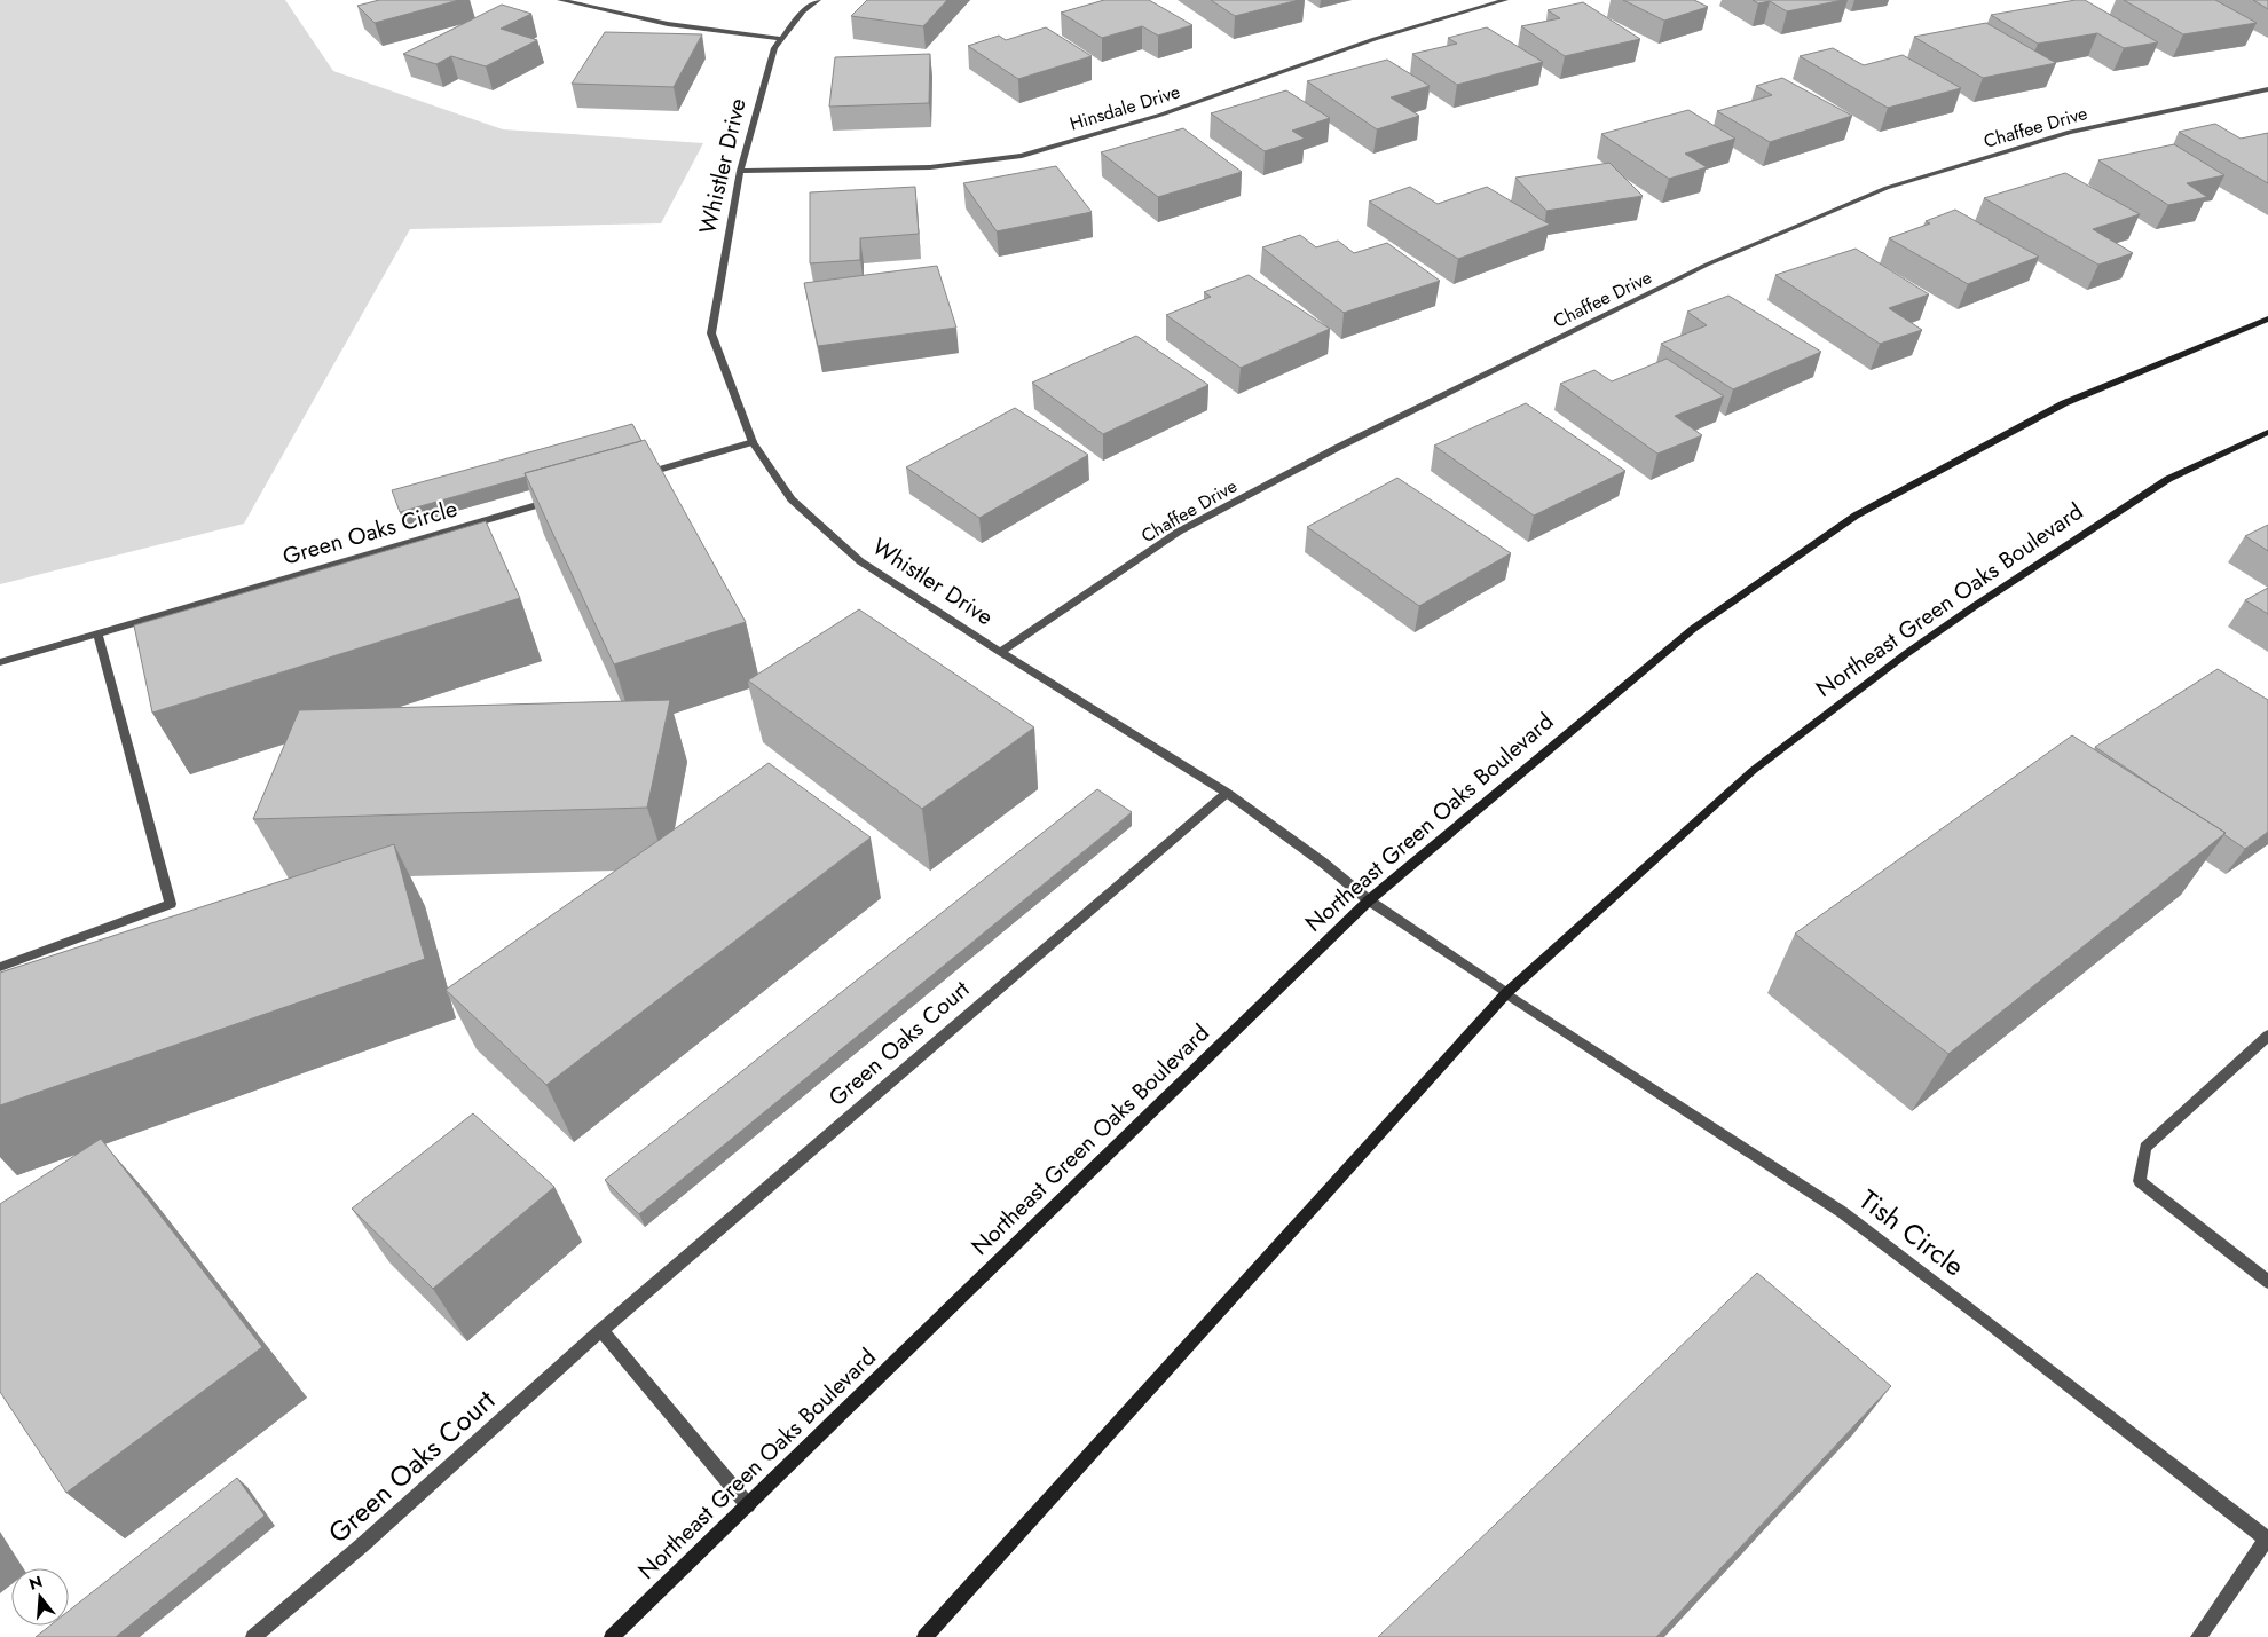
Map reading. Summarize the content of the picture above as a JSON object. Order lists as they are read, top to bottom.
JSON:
{
  "streets": {
    "main road": ["Northeast Green Oaks Boulevard"],
    "street": [
      "Hinsdale Drive",
      "Chaffee Drive",
      "Whistler Drive",
      "Green Oaks Circle",
      "Green Oaks Court",
      "Tish Circle"
    ]
  },
  "crossings": [
    ["Hinsdale Drive", "Whistler Drive"],
    ["Chaffee Drive", "Whistler Drive"],
    ["Whistler Drive", "Northeast Green Oaks Boulevard"],
    ["Whistler Drive", "Green Oaks Court"],
    ["Whistler Drive", "Tish Circle"],
    ["Northeast Green Oaks Boulevard", "Tish Circle"]
  ],
  "north": "top"
}
